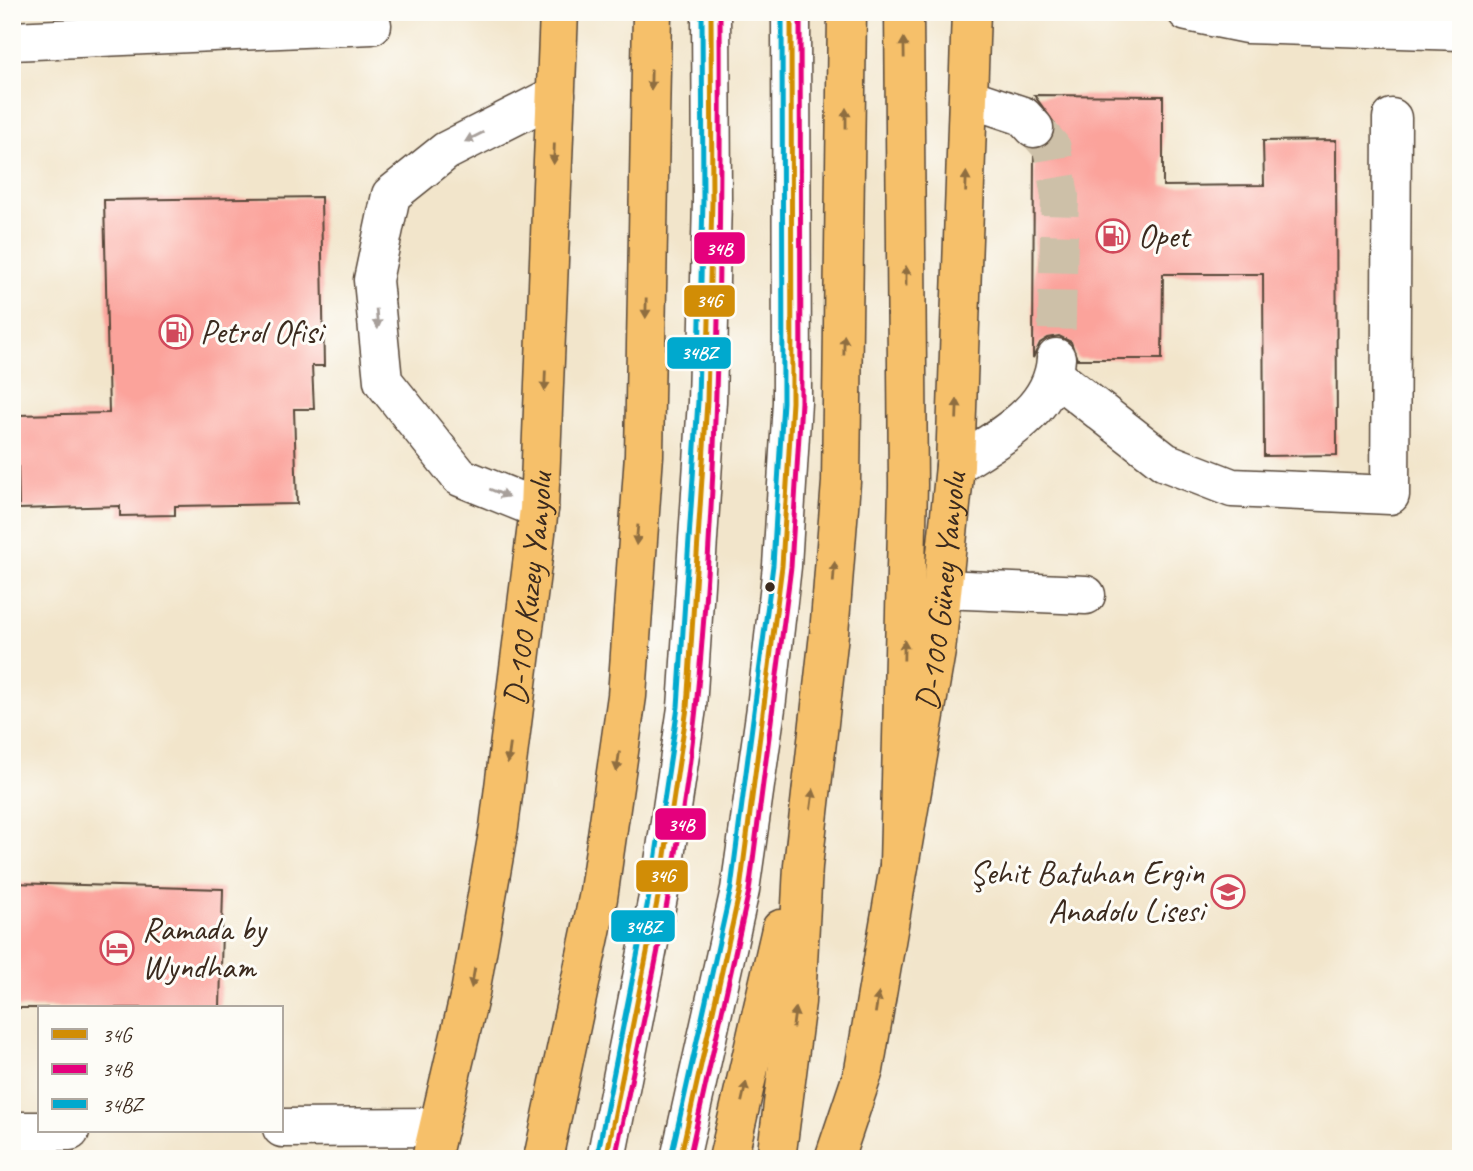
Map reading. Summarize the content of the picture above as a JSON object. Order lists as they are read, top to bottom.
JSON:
{
  "streets": {
    "main road": ["D-100 Kuzey Yanyolu", "D-100 Güney Yanyolu"]
  },
  "places": {
    "fuel station": ["Opet", "Petrol Ofisi"],
    "school or university": ["Şehit Batuhan Ergin Anadolu Lisesi"],
    "hotel": ["Ramada by Wyndham"]
  },
  "lines": ["transit line 34G", "transit line 34B", "transit line 34BZ"],
  "legend": ["34G", "34B", "34BZ"]
}
